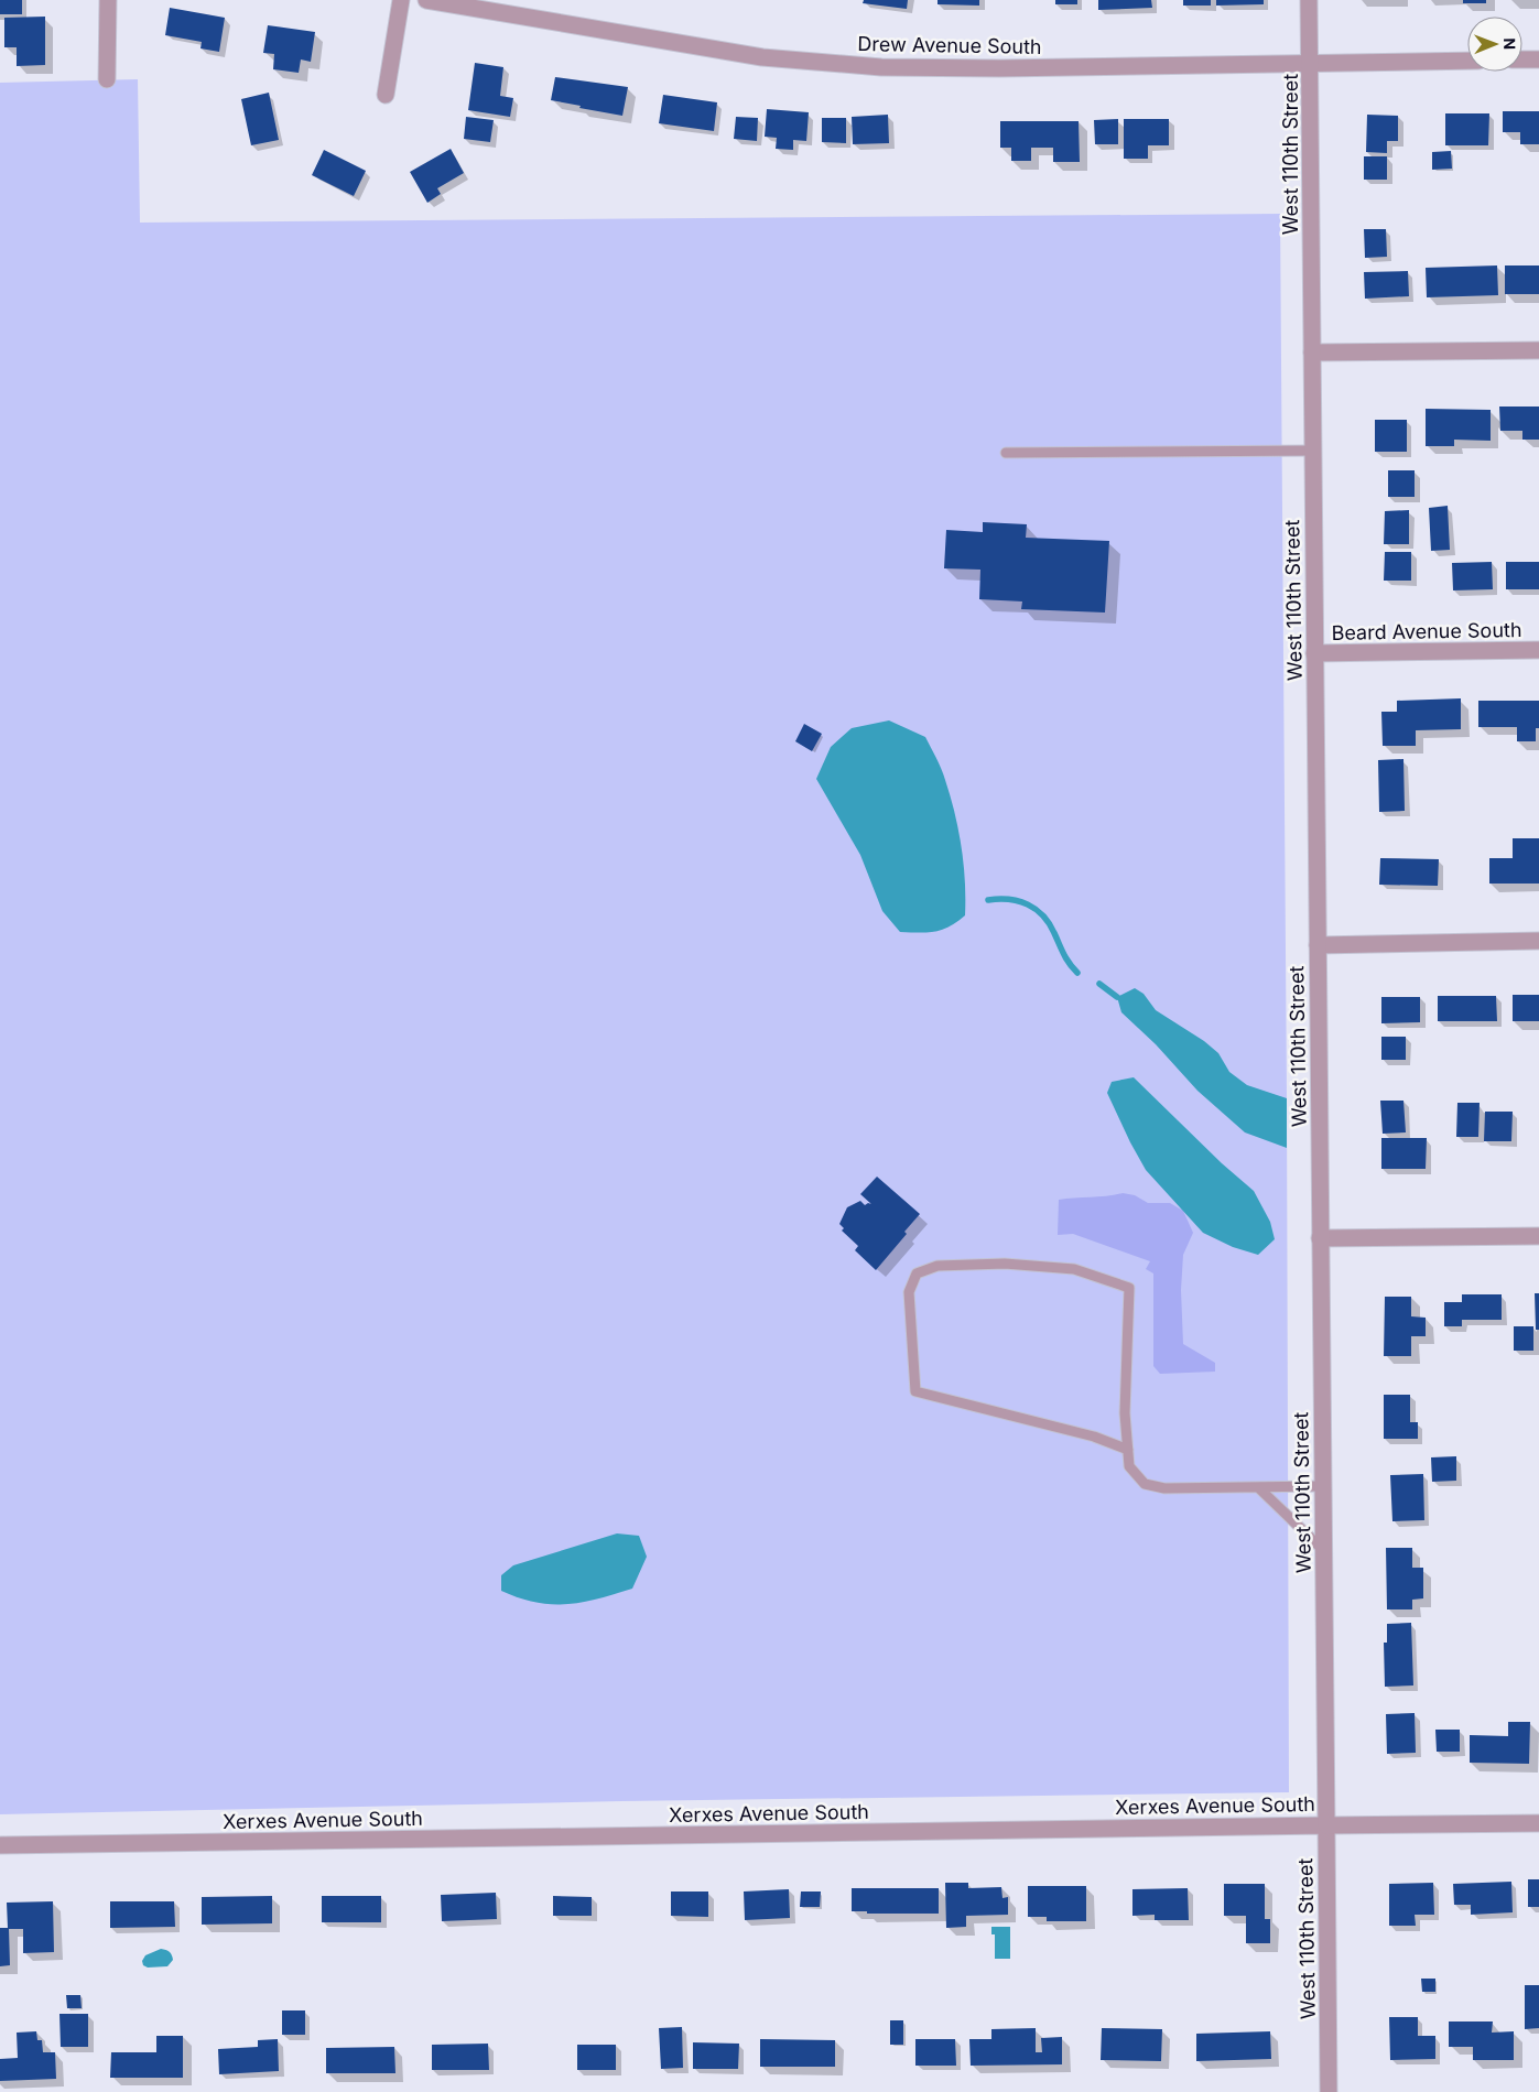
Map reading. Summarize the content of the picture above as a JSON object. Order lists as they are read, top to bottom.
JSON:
{
  "streets": {
    "street": [
      "Drew Avenue South",
      "West 110th Street",
      "Beard Avenue South",
      "Xerxes Avenue South"
    ]
  },
  "crossings": [
    ["Drew Avenue South", "West 110th Street"],
    ["West 110th Street", "Beard Avenue South"],
    ["West 110th Street", "Xerxes Avenue South"]
  ],
  "north": "right"
}
